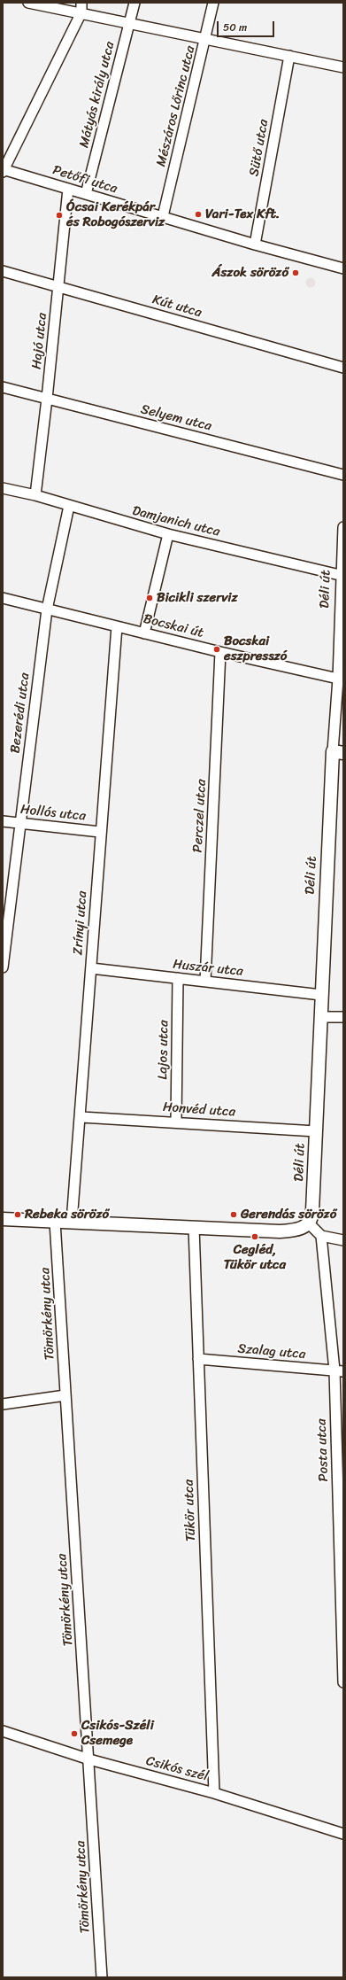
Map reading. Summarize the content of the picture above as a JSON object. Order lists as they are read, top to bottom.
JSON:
{
  "streets": {
    "main road": ["Déli út"],
    "street": [
      "Mátyás király utca",
      "Mészáros Lőrinc utca",
      "Sütő utca",
      "Petőfi utca",
      "Kút utca",
      "Hajó utca",
      "Selyem utca",
      "Damjanich utca",
      "Bocskai út",
      "Bezerédi utca",
      "Hollós utca",
      "Perczel utca",
      "Zrínyi utca",
      "Huszár utca",
      "Lajos utca",
      "Honvéd utca",
      "Tömörkény utca",
      "Szalag utca",
      "Posta utca",
      "Tükör utca",
      "Csikós szél"
    ]
  },
  "crossings": [
    ["Mátyás király utca", "Petőfi utca"],
    ["Mészáros Lőrinc utca", "Petőfi utca"],
    ["Sütő utca", "Petőfi utca"],
    ["Petőfi utca", "Hajó utca"],
    ["Kút utca", "Hajó utca"],
    ["Hajó utca", "Selyem utca"],
    ["Hajó utca", "Damjanich utca"],
    ["Damjanich utca", "Déli út"],
    ["Damjanich utca", "Bezerédi utca"],
    ["Déli út", "Bocskai út"],
    ["Déli út", "Huszár utca"],
    ["Déli út", "Honvéd utca"],
    ["Bocskai út", "Bezerédi utca"],
    ["Bocskai út", "Perczel utca"],
    ["Bocskai út", "Zrínyi utca"],
    ["Bezerédi utca", "Hollós utca"],
    ["Hollós utca", "Zrínyi utca"],
    ["Perczel utca", "Huszár utca"],
    ["Zrínyi utca", "Huszár utca"],
    ["Zrínyi utca", "Honvéd utca"],
    ["Huszár utca", "Lajos utca"],
    ["Lajos utca", "Honvéd utca"],
    ["Tömörkény utca", "Csikós szél"],
    ["Szalag utca", "Posta utca"],
    ["Szalag utca", "Tükör utca"],
    ["Tükör utca", "Csikós szél"]
  ],
  "places": [
    "Vari-Tex Kft.",
    "Ócsai Kerékpár és Robogószerviz",
    "Ászok söröző",
    "Bicikli szerviz",
    "Bocskai eszpresszó",
    "Rebeka söröző",
    "Gerendás söröző",
    "Cegléd, Tükör utca",
    "Csikós-Széli Csemege"
  ],
  "scale_bar": "50 m"
}
